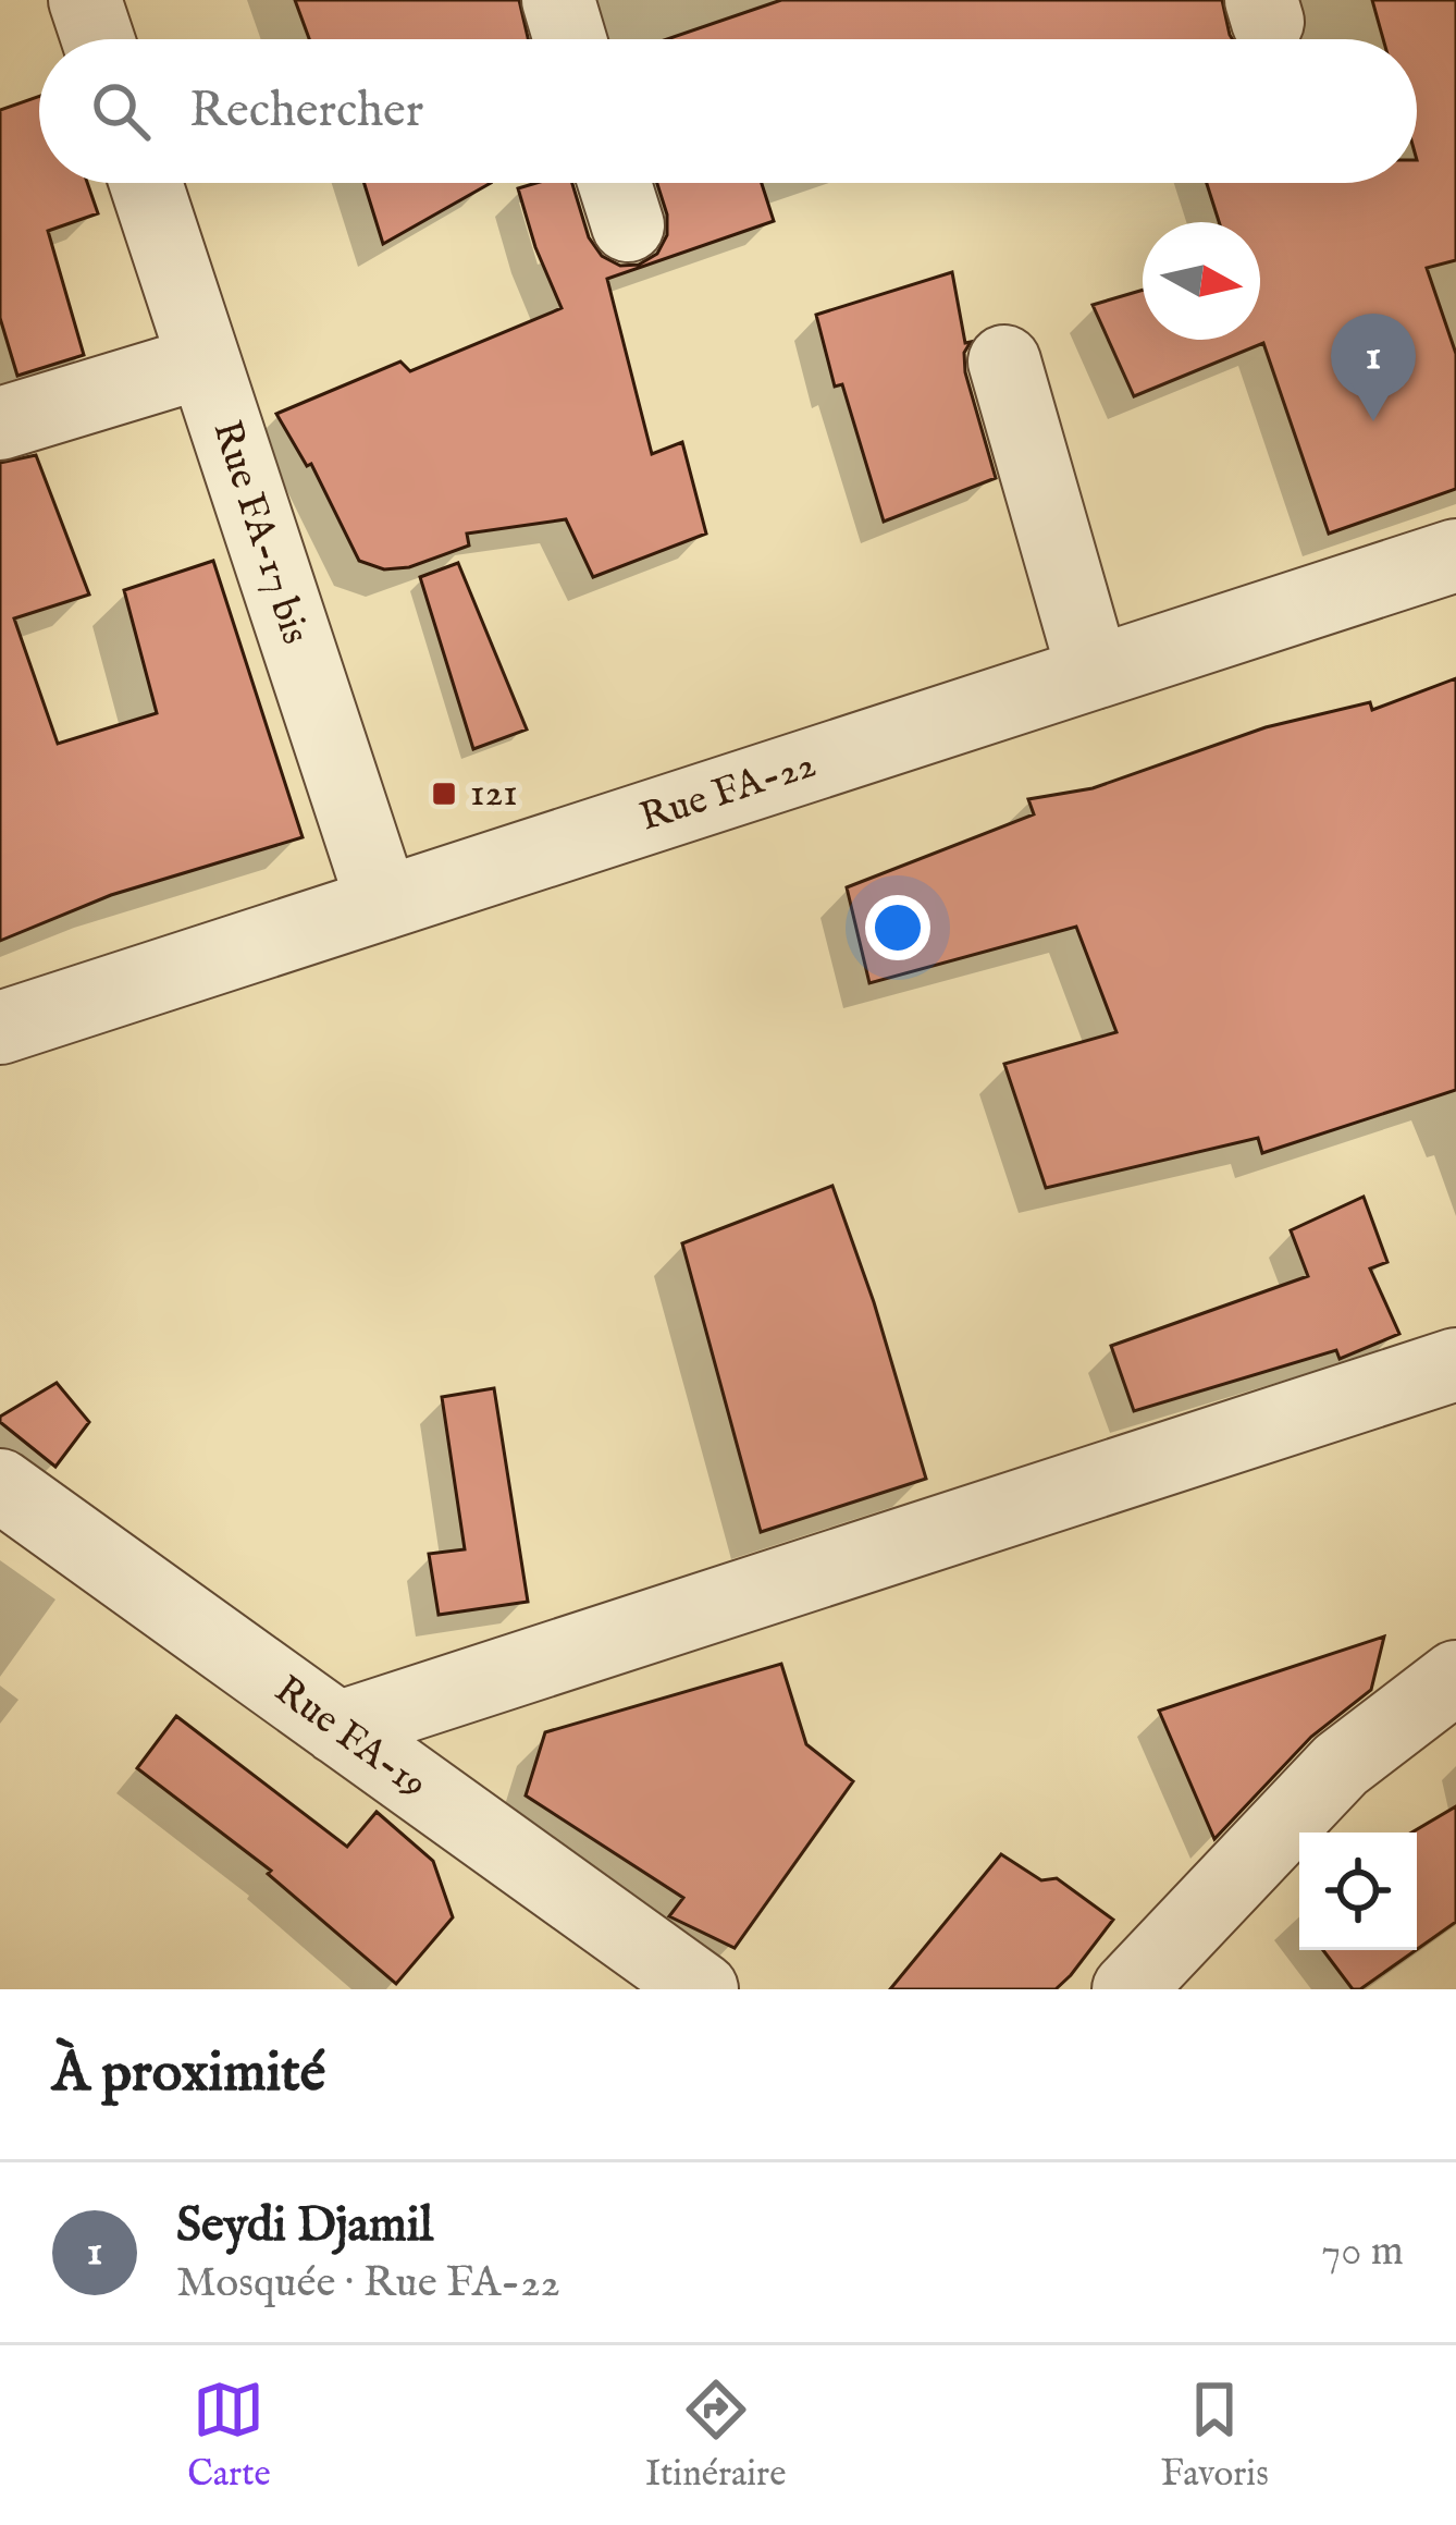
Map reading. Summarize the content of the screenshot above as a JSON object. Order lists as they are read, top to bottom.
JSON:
{
  "streets": {
    "street": ["Rue FA-17 bis", "Rue FA-22", "Rue FA-19"]
  },
  "crossings": [
    ["Rue FA-17 bis", "Rue FA-22"]
  ],
  "places": {
    "transit": ["121"]
  },
  "north": "right",
  "page": {
    "search": "Rechercher",
    "pins": "1",
    "heading": "À proximité",
    "list": [
      {
        "mark": "1",
        "name": "Seydi Djamil",
        "note": "Mosquée · Rue FA-22",
        "value": "70 m"
      }
    ],
    "nav": ["Carte", "Itinéraire", "Favoris"]
  }
}
